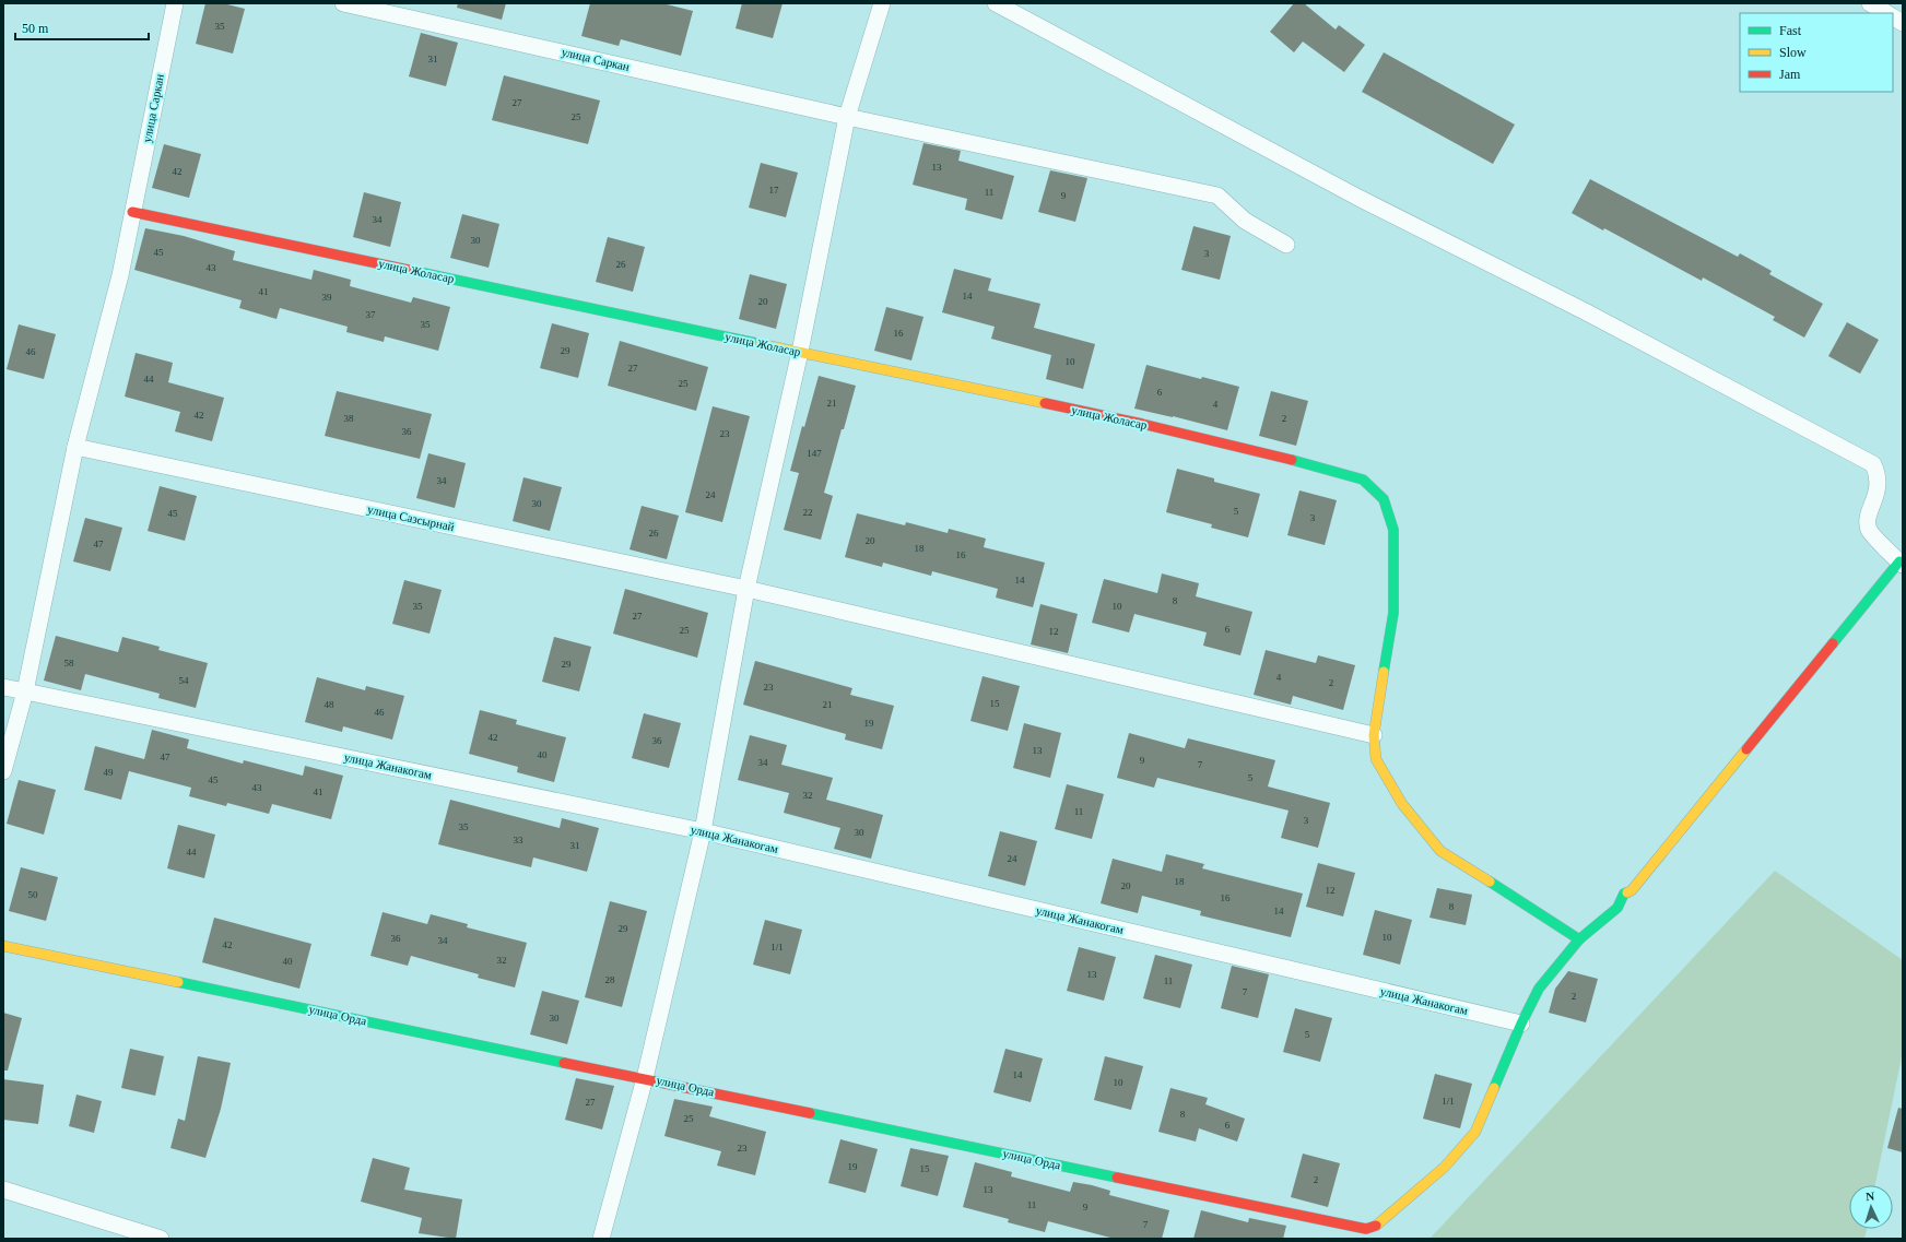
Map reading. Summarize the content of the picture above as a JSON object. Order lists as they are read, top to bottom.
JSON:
{
  "streets": {
    "street": [
      "улица Саркан",
      "улица Жоласар",
      "улица Сазсырнай",
      "улица Жанакогам",
      "улица Орда"
    ]
  },
  "crossings": [
    ["улица Саркан", "улица Жоласар"],
    ["улица Саркан", "улица Сазсырнай"],
    ["улица Саркан", "улица Жанакогам"],
    ["улица Жоласар", "улица Сазсырнай"],
    ["улица Жанакогам", "улица Орда"]
  ],
  "house_numbers": [
    "35",
    "31",
    "27",
    "25",
    "13",
    "42",
    "17",
    "11",
    "9",
    "34",
    "30",
    "45",
    "3",
    "26",
    "43",
    "41",
    "14",
    "39",
    "20",
    "37",
    "35",
    "16",
    "29",
    "46",
    "10",
    "27",
    "44",
    "25",
    "6",
    "21",
    "4",
    "42",
    "38",
    "2",
    "36",
    "23",
    "147",
    "34",
    "24",
    "30",
    "5",
    "22",
    "45",
    "3",
    "26",
    "20",
    "47",
    "18",
    "16",
    "14",
    "8",
    "35",
    "10",
    "27",
    "6",
    "25",
    "12",
    "58",
    "29",
    "4",
    "54",
    "2",
    "23",
    "15",
    "48",
    "21",
    "46",
    "19",
    "42",
    "36",
    "13",
    "40",
    "47",
    "9",
    "34",
    "7",
    "49",
    "5",
    "45",
    "43",
    "41",
    "32",
    "11",
    "3",
    "35",
    "30",
    "33",
    "31",
    "44",
    "24",
    "18",
    "20",
    "12",
    "50",
    "16",
    "8",
    "14",
    "29",
    "10",
    "36",
    "34",
    "42",
    "1/1",
    "32",
    "40",
    "13",
    "28",
    "11",
    "7",
    "2",
    "30",
    "5",
    "14",
    "10",
    "1/1",
    "27",
    "8",
    "25",
    "6",
    "23",
    "19",
    "15",
    "2",
    "13",
    "11",
    "9",
    "7"
  ],
  "legend": ["Fast", "Slow", "Jam"],
  "scale_bar": "50 m",
  "north": "top"
}
